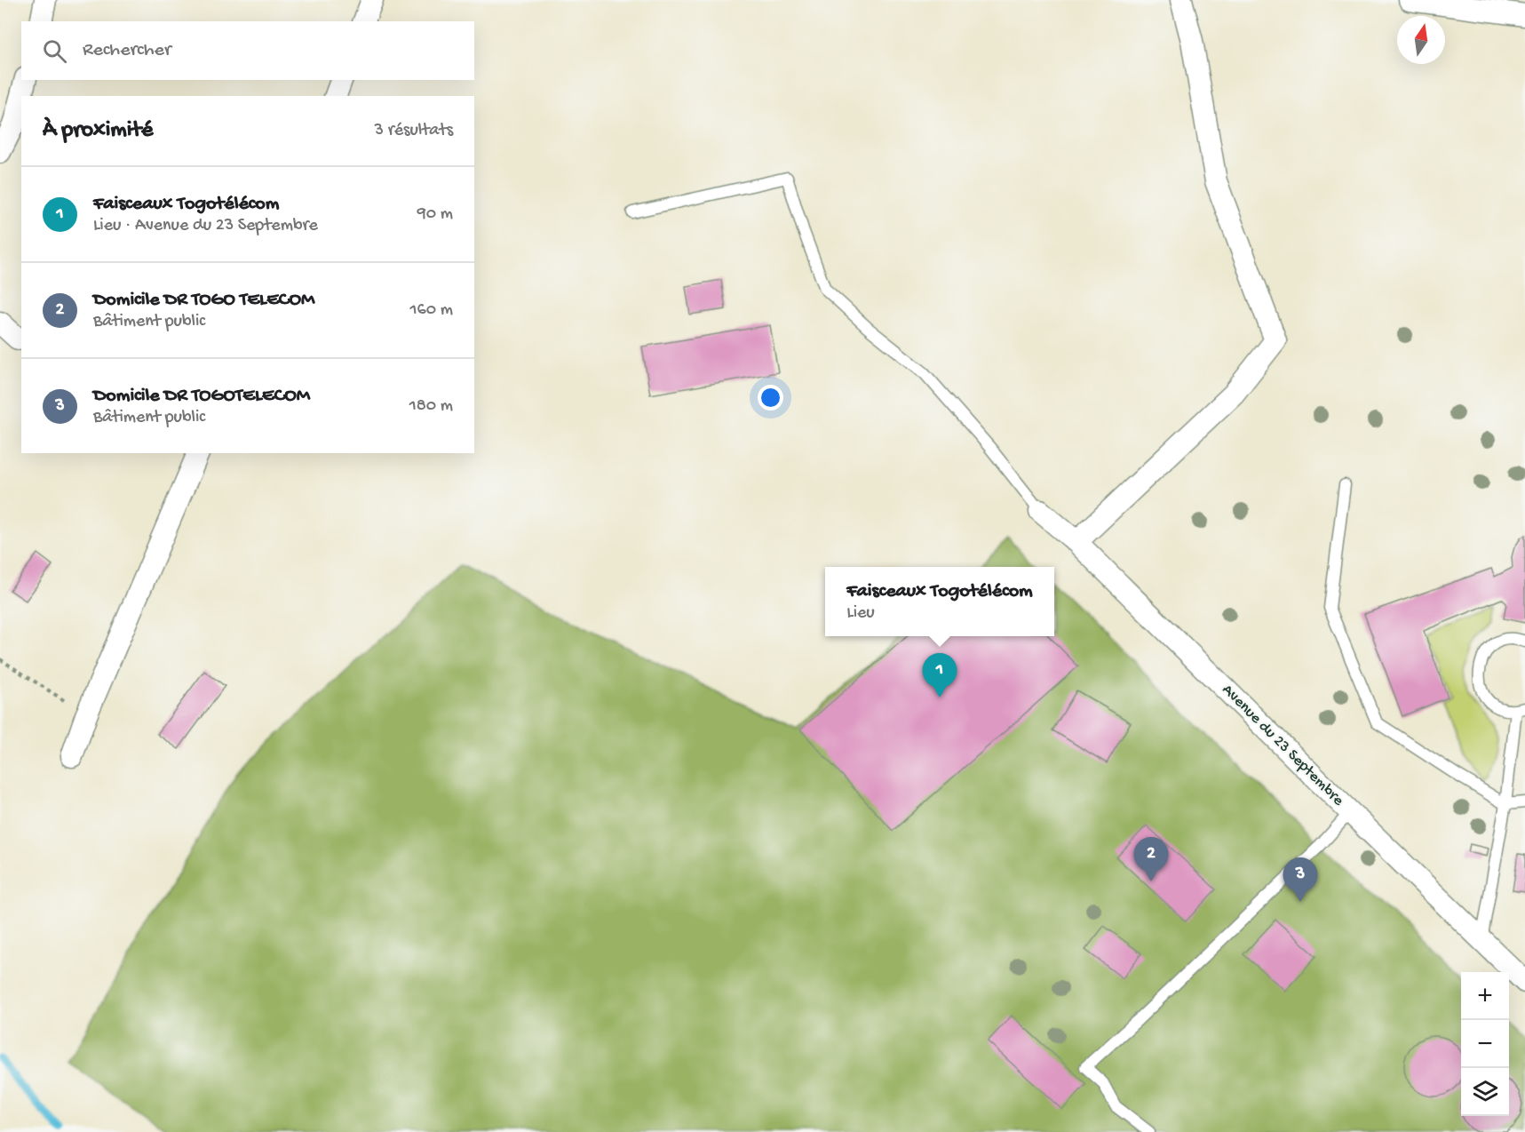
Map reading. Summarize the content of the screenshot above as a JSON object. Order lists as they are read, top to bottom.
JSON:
{
  "streets": {
    "street": ["Avenue du 23 Septembre"]
  },
  "north": "top",
  "page": {
    "search": "Rechercher",
    "heading": ["À proximité", "3 résultats"],
    "list": [
      {
        "mark": "1",
        "name": "Faisceaux Togotélécom",
        "note": "Lieu · Avenue du 23 Septembre",
        "value": "90 m"
      },
      {
        "mark": "2",
        "name": "Domicile DR TOGO TELECOM",
        "note": "Bâtiment public",
        "value": "160 m"
      },
      {
        "mark": "3",
        "name": "Domicile DR TOGOTELECOM",
        "note": "Bâtiment public",
        "value": "180 m"
      }
    ],
    "popup": ["Faisceaux Togotélécom", "Lieu"],
    "pins": ["1", "2", "3"],
    "map_buttons": ["+", "−"]
  }
}
